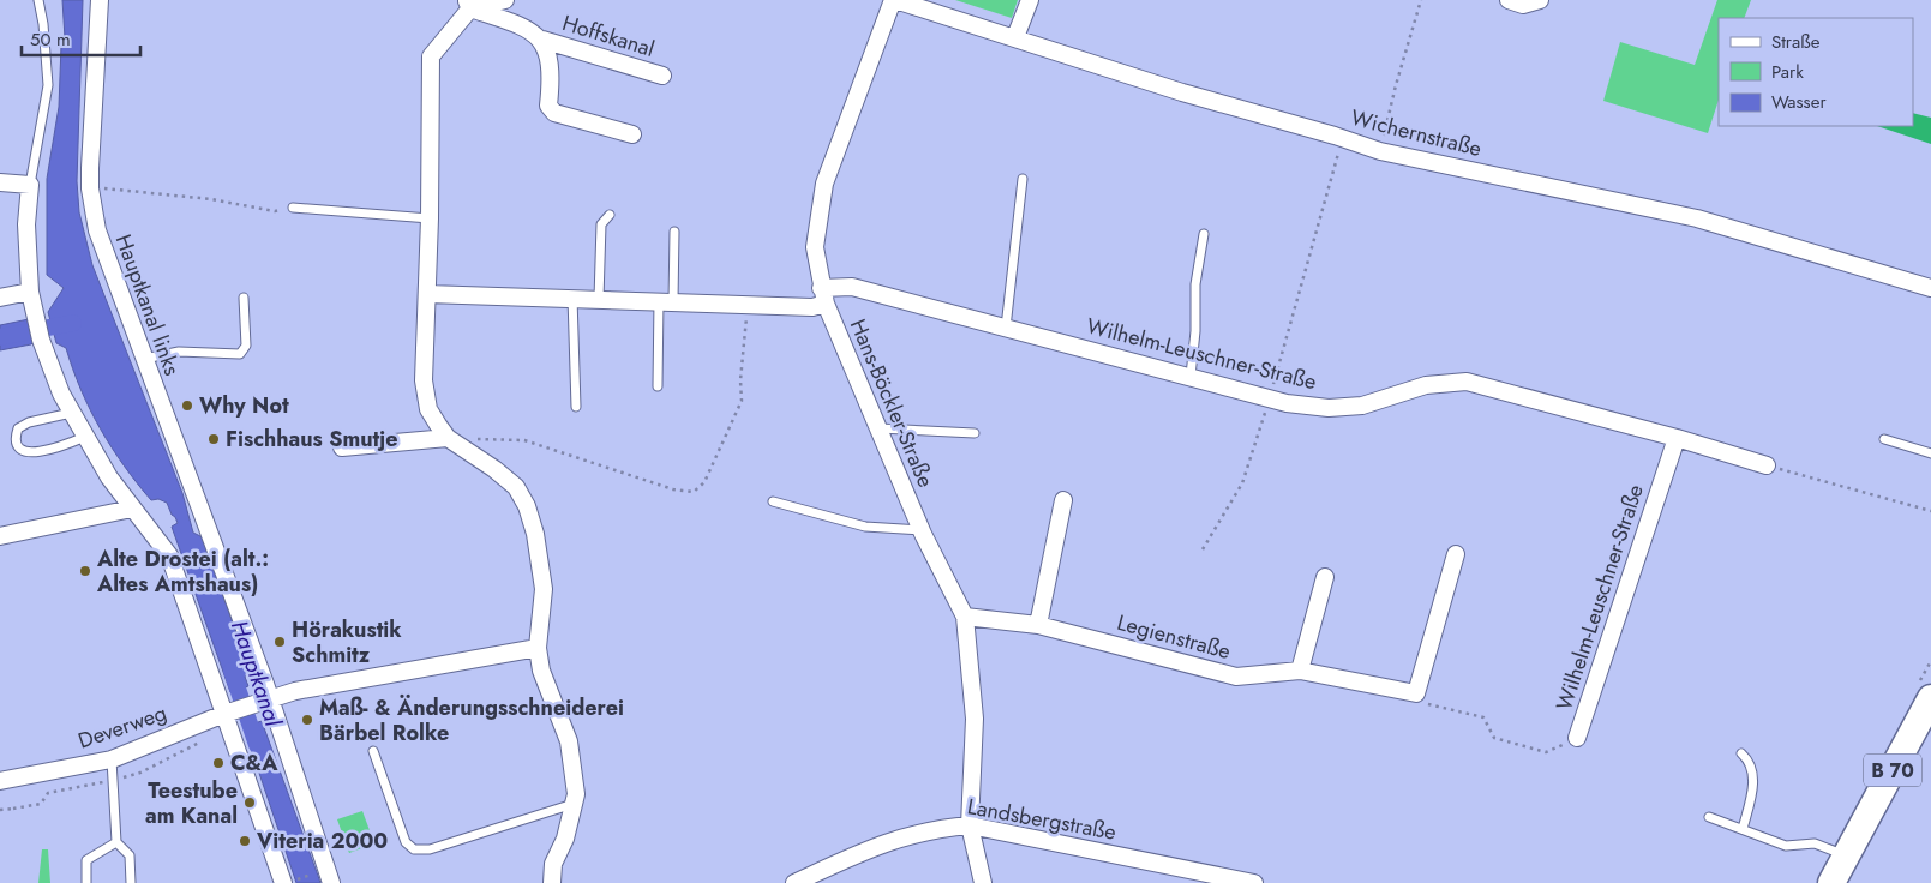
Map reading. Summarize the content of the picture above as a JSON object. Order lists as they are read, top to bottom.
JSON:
{
  "streets": {
    "main road": ["B 70"],
    "street": [
      "Hoffskanal",
      "Wichernstraße",
      "Hauptkanal links",
      "Wilhelm-Leuschner-Straße",
      "Hans-Böckler-Straße",
      "Legienstraße",
      "Deverweg",
      "Landsbergstraße"
    ]
  },
  "crossings": [
    ["Wichernstraße", "Hans-Böckler-Straße"],
    ["Hauptkanal links", "Deverweg"],
    ["Wilhelm-Leuschner-Straße", "Hans-Böckler-Straße"],
    ["Hans-Böckler-Straße", "Legienstraße"],
    ["Hans-Böckler-Straße", "Landsbergstraße"]
  ],
  "water": ["Hauptkanal"],
  "places": [
    "Why Not",
    "Fischhaus Smutje",
    "Alte Drostei (alt.: Altes Amtshaus)",
    "Hörakustik Schmitz",
    "Maß- & Änderungsschneiderei Bärbel Rolke",
    "C&A",
    "Teestube am Kanal",
    "Viteria 2000"
  ],
  "legend": ["Straße", "Park", "Wasser"],
  "scale_bar": "50 m"
}
